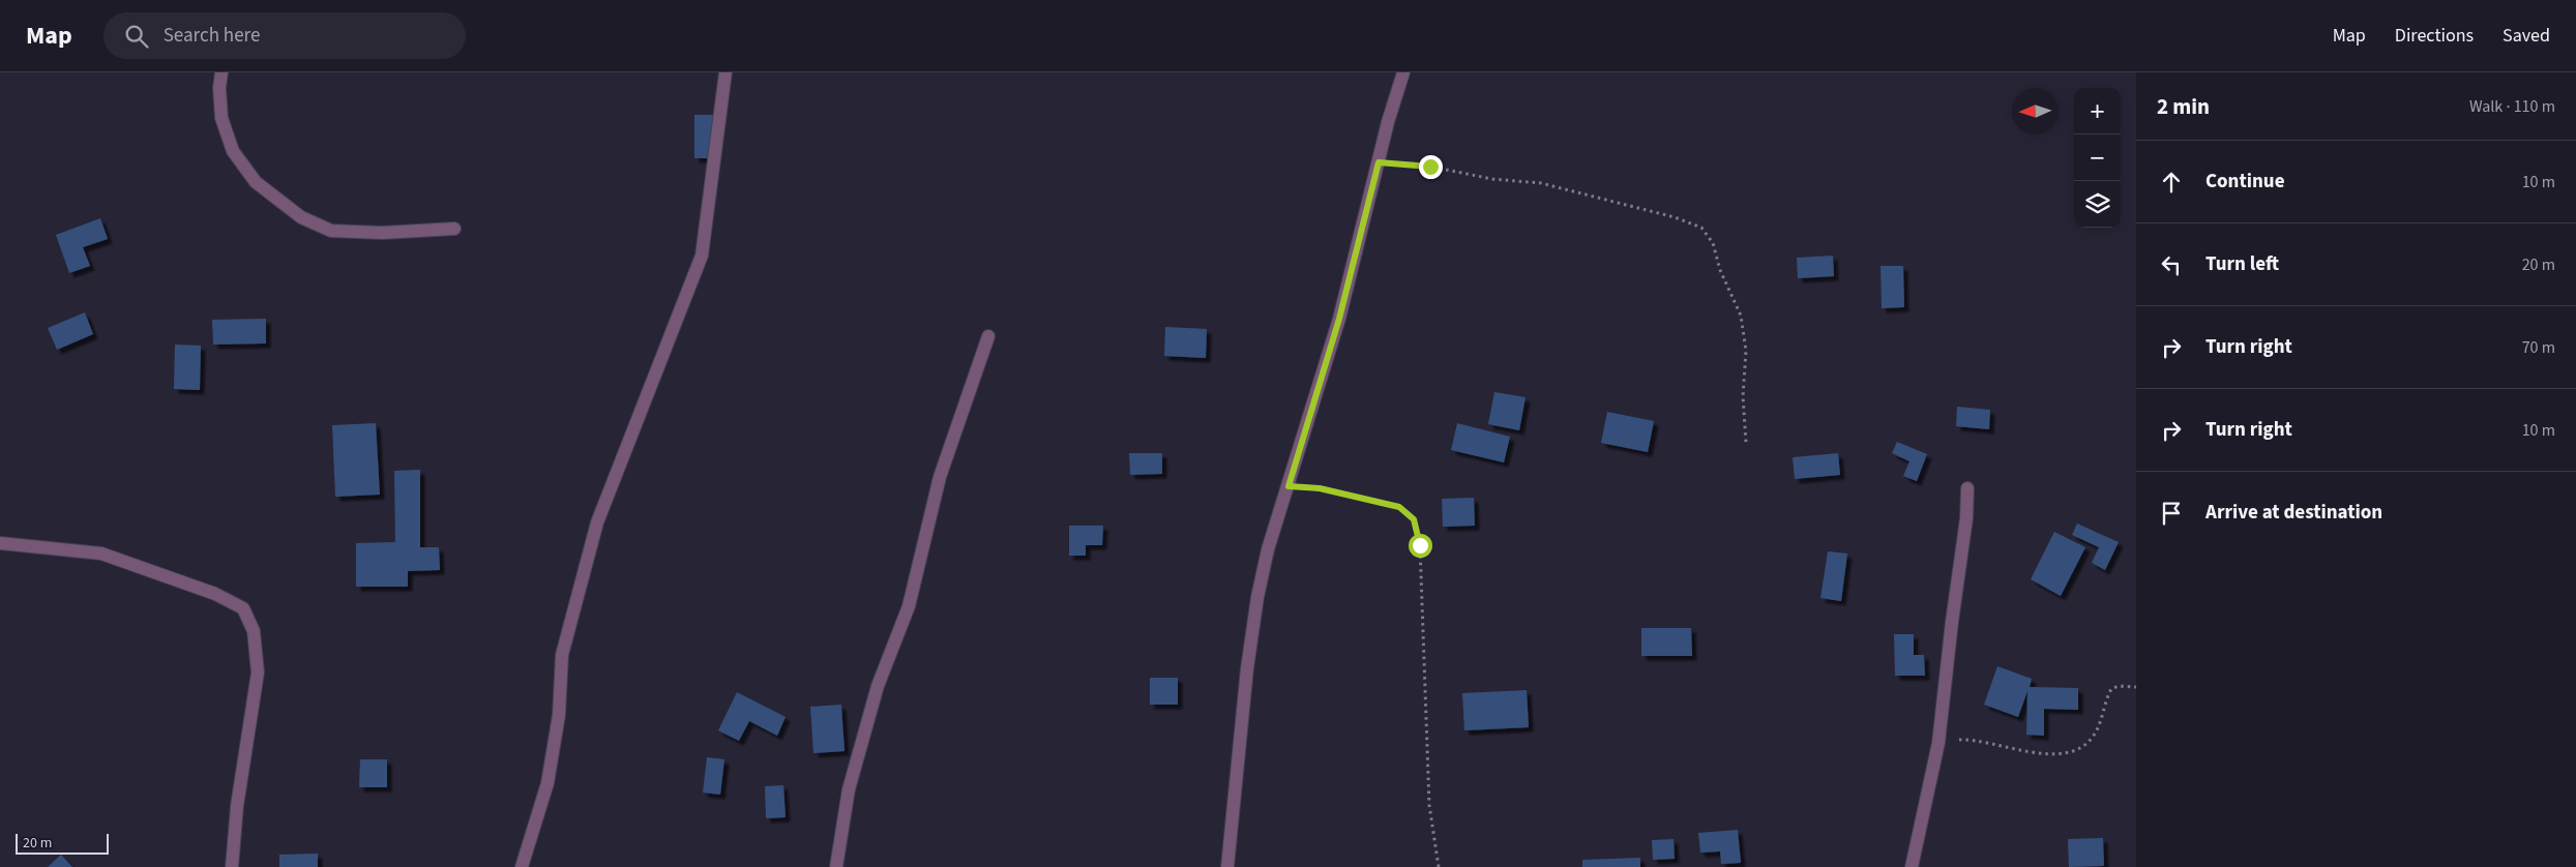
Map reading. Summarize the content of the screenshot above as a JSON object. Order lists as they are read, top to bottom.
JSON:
{
  "scale_bar": "20 m",
  "north": "left",
  "page": {
    "header": "Map",
    "search": "Search here",
    "nav": ["Map", "Directions", "Saved"],
    "heading": ["2 min", "Walk · 110 m"],
    "map_buttons": ["+", "−"],
    "list": [
      ["Continue", "10 m"],
      ["Turn left", "20 m"],
      ["Turn right", "70 m"],
      ["Turn right", "10 m"],
      "Arrive at destination"
    ],
    "scale": "20 m"
  }
}
